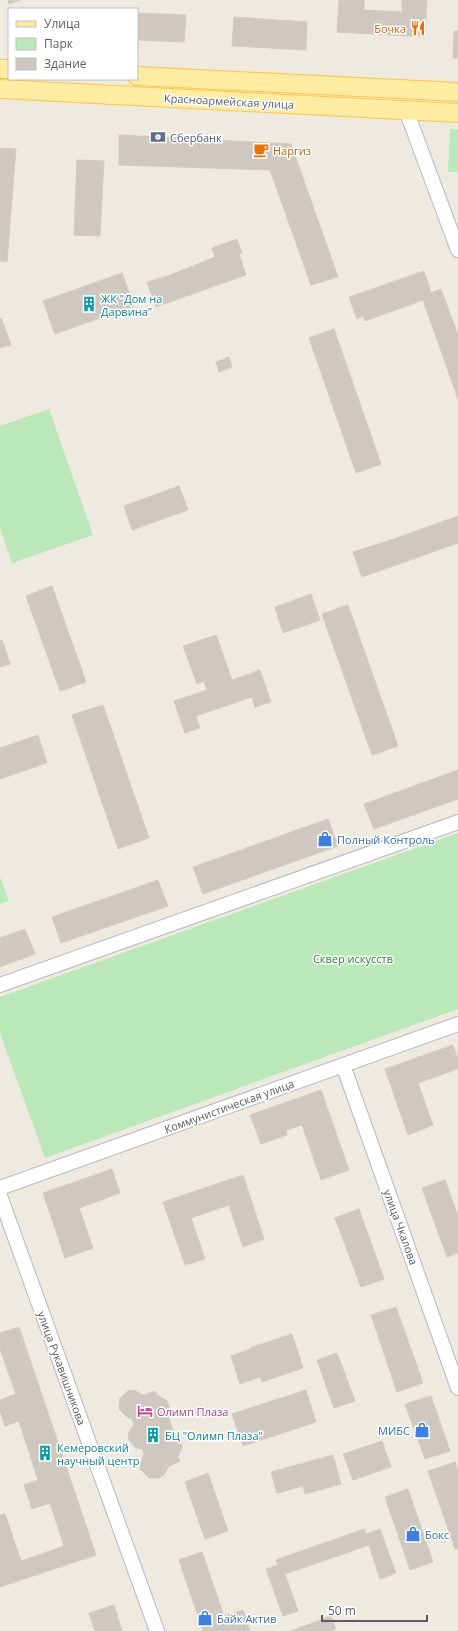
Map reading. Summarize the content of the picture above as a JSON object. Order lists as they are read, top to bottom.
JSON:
{
  "streets": {
    "main road": ["Красноармейская улица"],
    "street": ["Коммунистическая улица", "улица Чкалова", "улица Рукавишникова"]
  },
  "crossings": [
    ["Коммунистическая улица", "улица Чкалова"]
  ],
  "parks": ["Сквер искусств"],
  "places": {
    "restaurant": ["Бочка"],
    "bank": ["Сбербанк"],
    "cafe": ["Наргиз"],
    "building": ["ЖК \"Дом на Дарвина\"", "БЦ \"Олимп Плаза\"", "Кемеровский научный центр"],
    "shop": [
      "Полный Контроль",
      "МИБС",
      "Бокс",
      "Байк Актив"
    ],
    "hotel": ["Олимп Плаза"]
  },
  "legend": ["Улица", "Парк", "Здание"],
  "scale_bar": "50 m"
}
